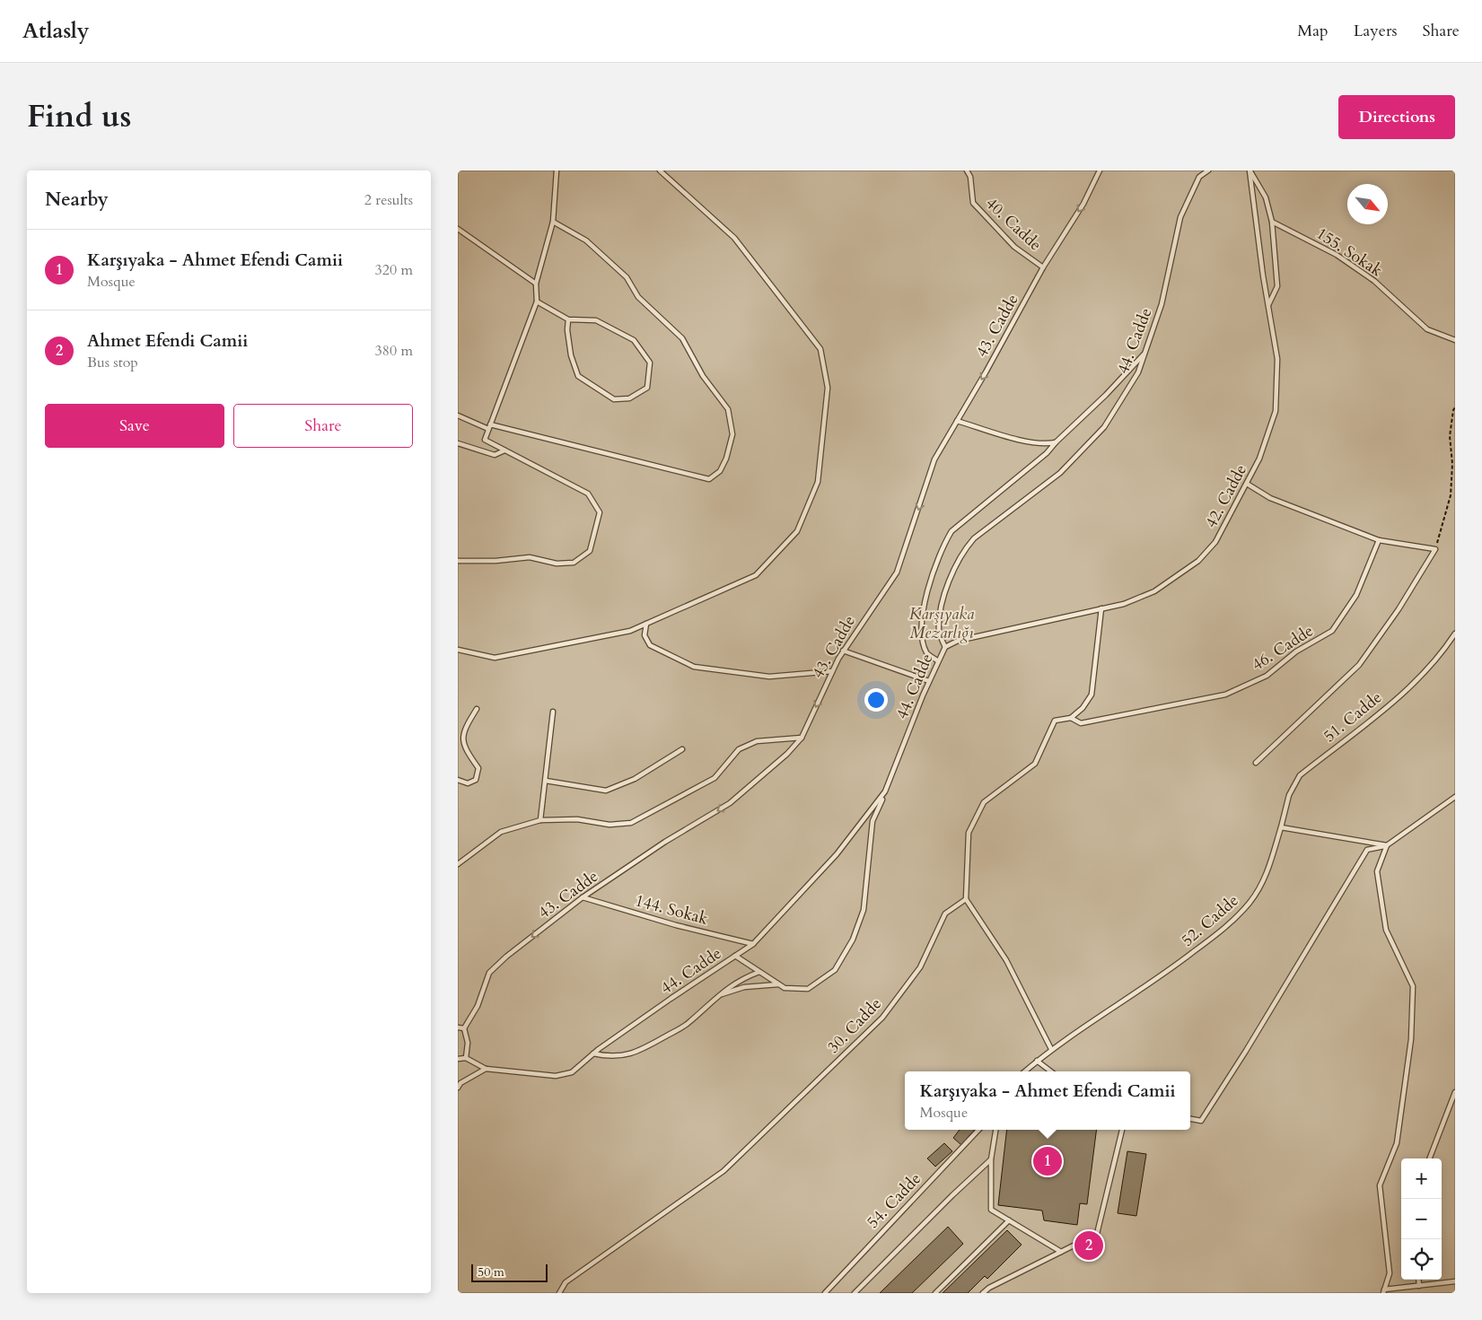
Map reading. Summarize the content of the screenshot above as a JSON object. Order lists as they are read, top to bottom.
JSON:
{
  "streets": {
    "lane": [
      "40. Cadde",
      "155. Sokak",
      "43. Cadde",
      "44. Cadde",
      "42. Cadde",
      "46. Cadde",
      "51. Cadde",
      "144. Sokak",
      "52. Cadde",
      "30. Cadde",
      "54. Cadde"
    ]
  },
  "crossings": [
    ["40. Cadde", "43. Cadde"],
    ["43. Cadde", "144. Sokak"],
    ["44. Cadde", "42. Cadde"],
    ["44. Cadde", "144. Sokak"],
    ["51. Cadde", "52. Cadde"]
  ],
  "one_way": ["43. Cadde"],
  "parks": ["Karşıyaka Mezarlığı"],
  "scale_bar": "50 m",
  "north": "bottom right",
  "page": {
    "header": "Atlasly",
    "nav": ["Map", "Layers", "Share"],
    "title": "Find us",
    "buttons": [
      "Directions",
      ["Save", "Share"]
    ],
    "heading": ["Nearby", "2 results"],
    "list": [
      {
        "mark": "1",
        "name": "Karşıyaka - Ahmet Efendi Camii",
        "note": "Mosque",
        "value": "320 m"
      },
      {
        "mark": "2",
        "name": "Ahmet Efendi Camii",
        "note": "Bus stop",
        "value": "380 m"
      }
    ],
    "popup": ["Karşıyaka - Ahmet Efendi Camii", "Mosque"],
    "pins": ["1", "2"],
    "map_buttons": ["+", "−"],
    "scale": "50 m"
  }
}
